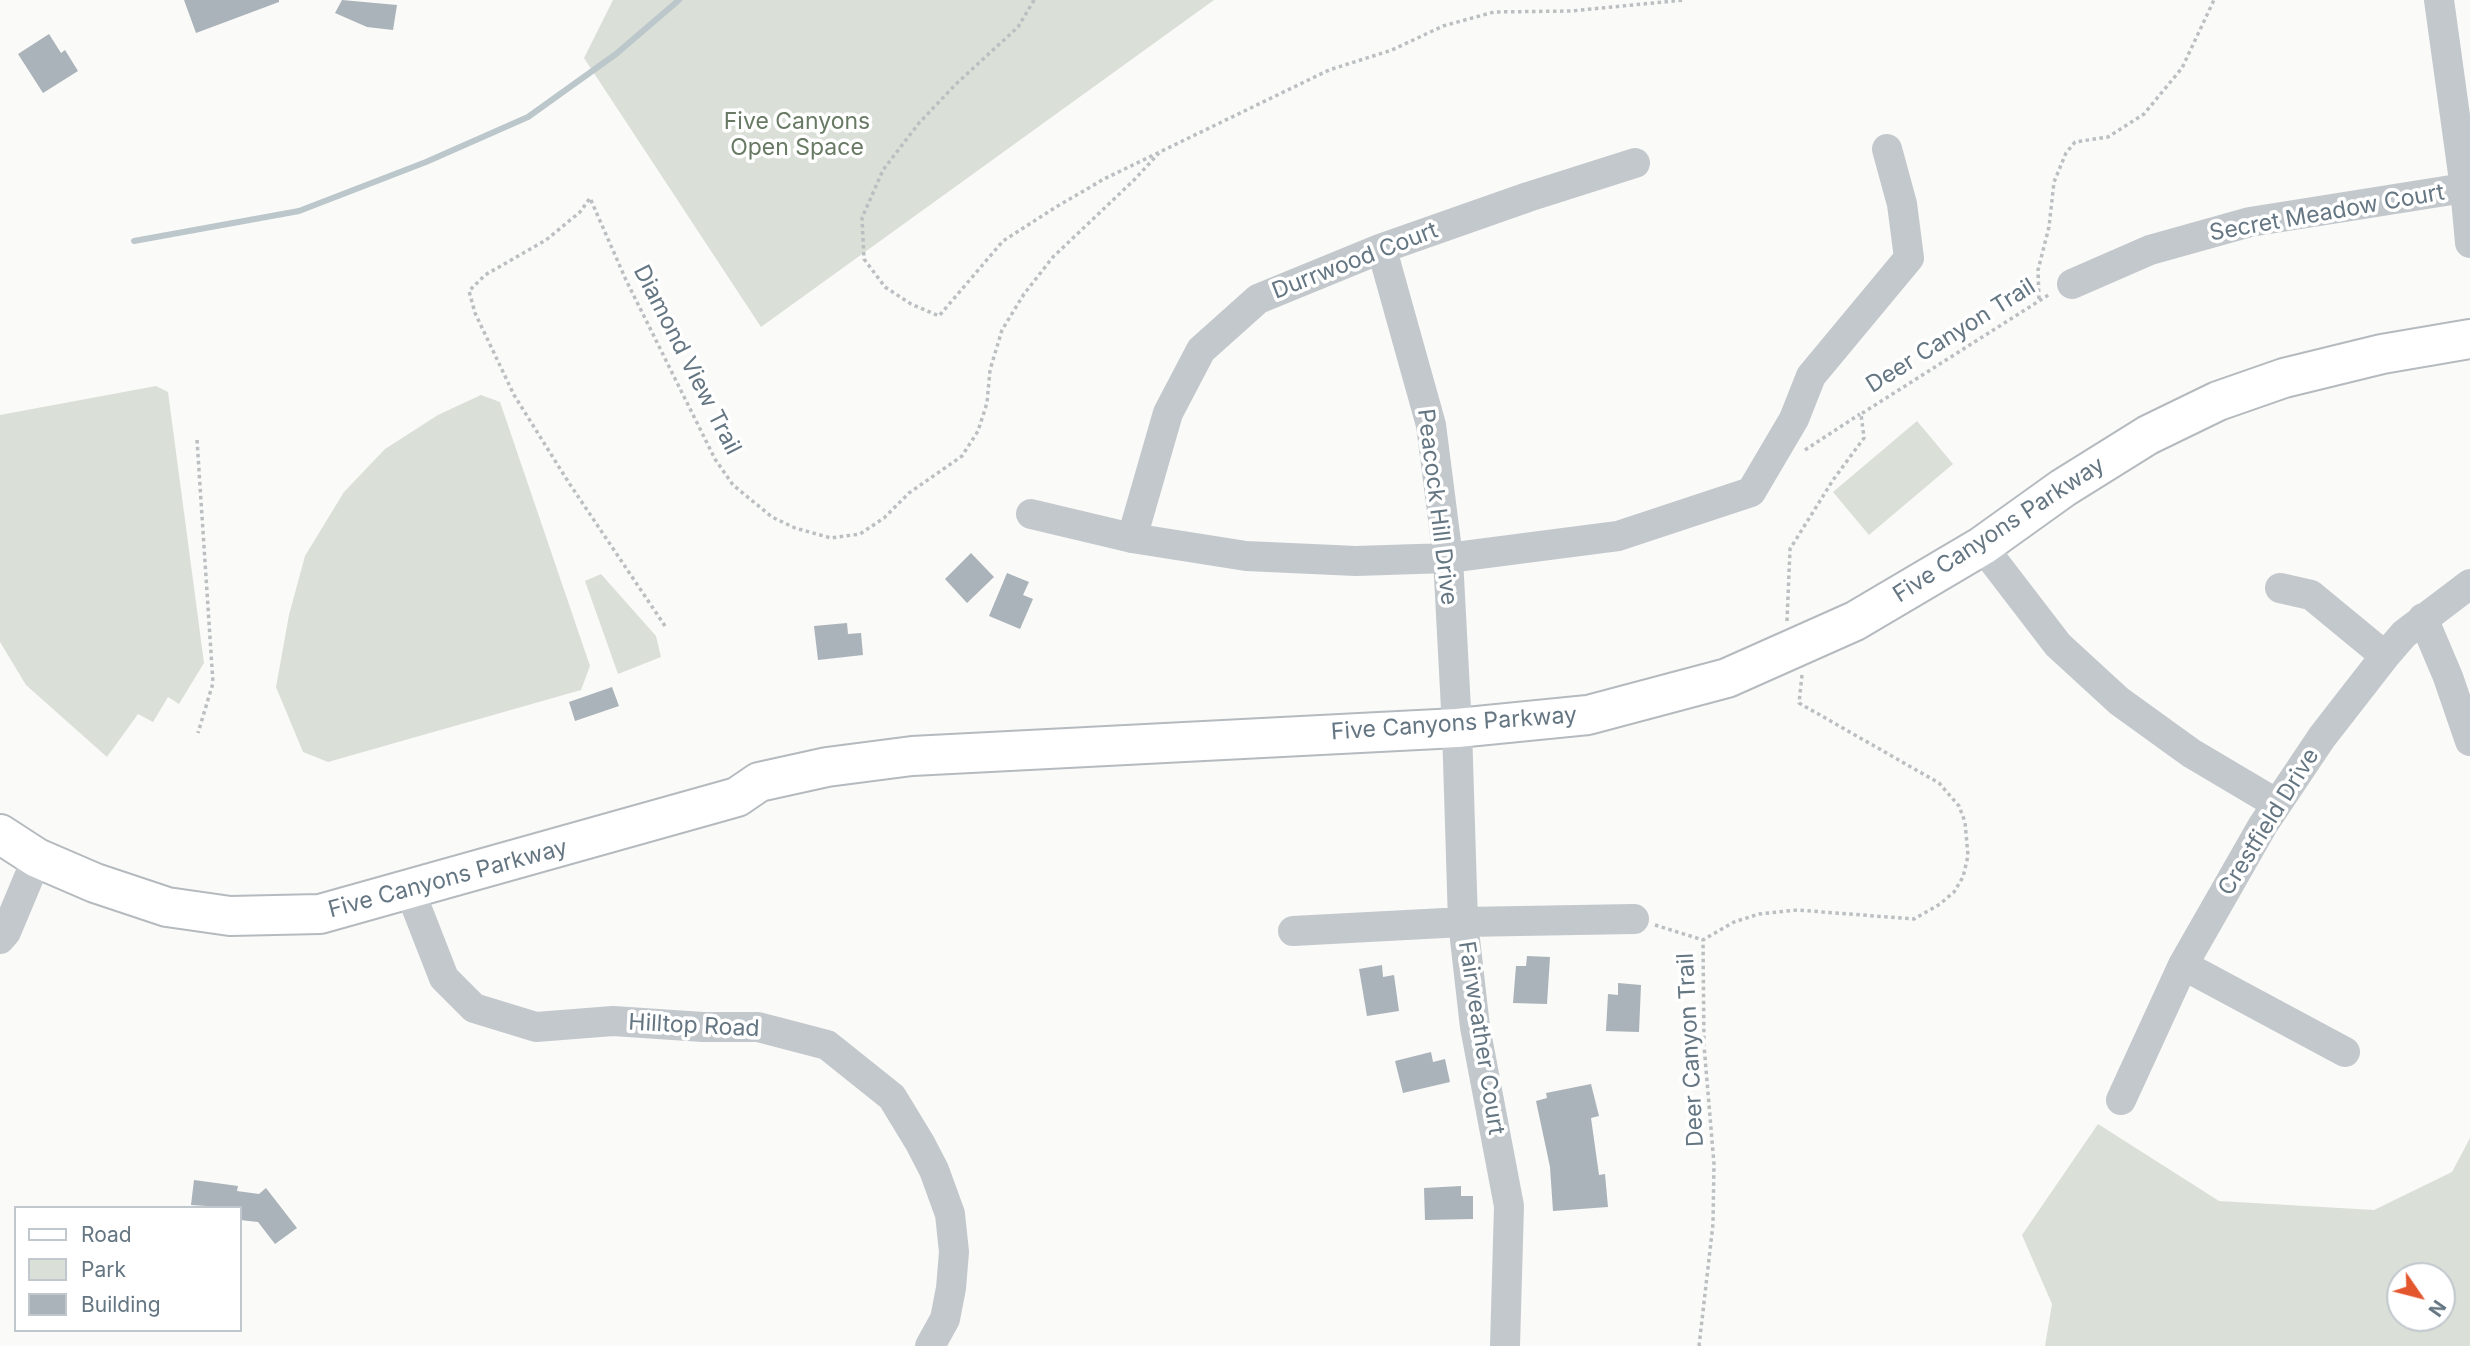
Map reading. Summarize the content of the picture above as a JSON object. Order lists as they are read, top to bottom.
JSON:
{
  "streets": {
    "main road": ["Five Canyons Parkway"],
    "street": [
      "Secret Meadow Court",
      "Durrwood Court",
      "Peacock Hill Drive",
      "Crestfield Drive",
      "Hilltop Road",
      "Fairweather Court"
    ],
    "path": ["Deer Canyon Trail", "Diamond View Trail"]
  },
  "crossings": [
    ["Secret Meadow Court", "Deer Canyon Trail"],
    ["Durrwood Court", "Peacock Hill Drive"],
    ["Deer Canyon Trail", "Five Canyons Parkway"],
    ["Peacock Hill Drive", "Five Canyons Parkway"],
    ["Peacock Hill Drive", "Fairweather Court"],
    ["Five Canyons Parkway", "Hilltop Road"],
    ["Five Canyons Parkway", "Fairweather Court"]
  ],
  "parks": ["Five Canyons Open Space"],
  "legend": ["Road", "Park", "Building"],
  "north": "bottom right"
}
